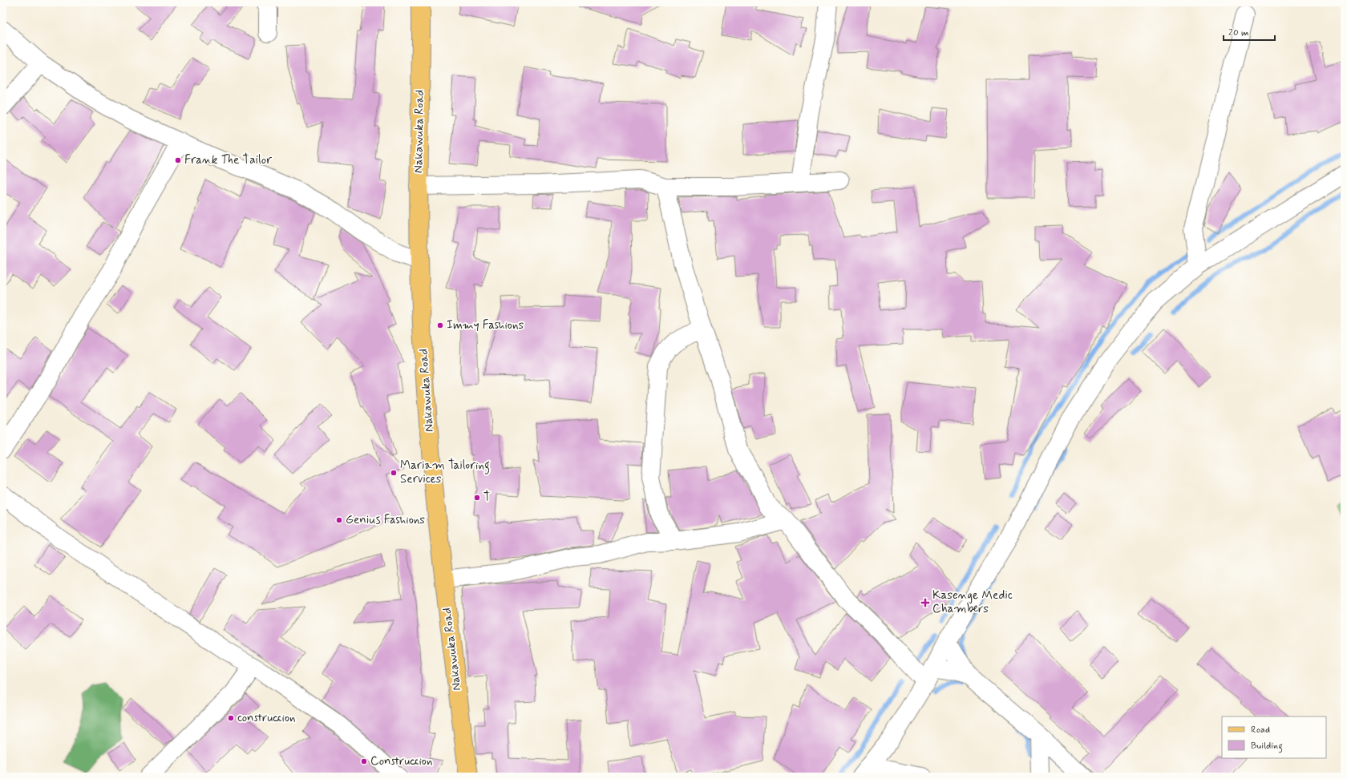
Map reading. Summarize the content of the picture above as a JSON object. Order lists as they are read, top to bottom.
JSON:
{
  "streets": {
    "main road": ["Nakawuka Road"]
  },
  "places": {
    "other": [
      "Frank The Tailor",
      "Immy Fashions",
      "Mariam Tailoring Services",
      "T",
      "Genius Fashions",
      "construccion",
      "Construccion"
    ],
    "health": ["Kasenge Medic Chambers"]
  },
  "legend": ["Road", "Building"],
  "scale_bar": "20 m"
}
